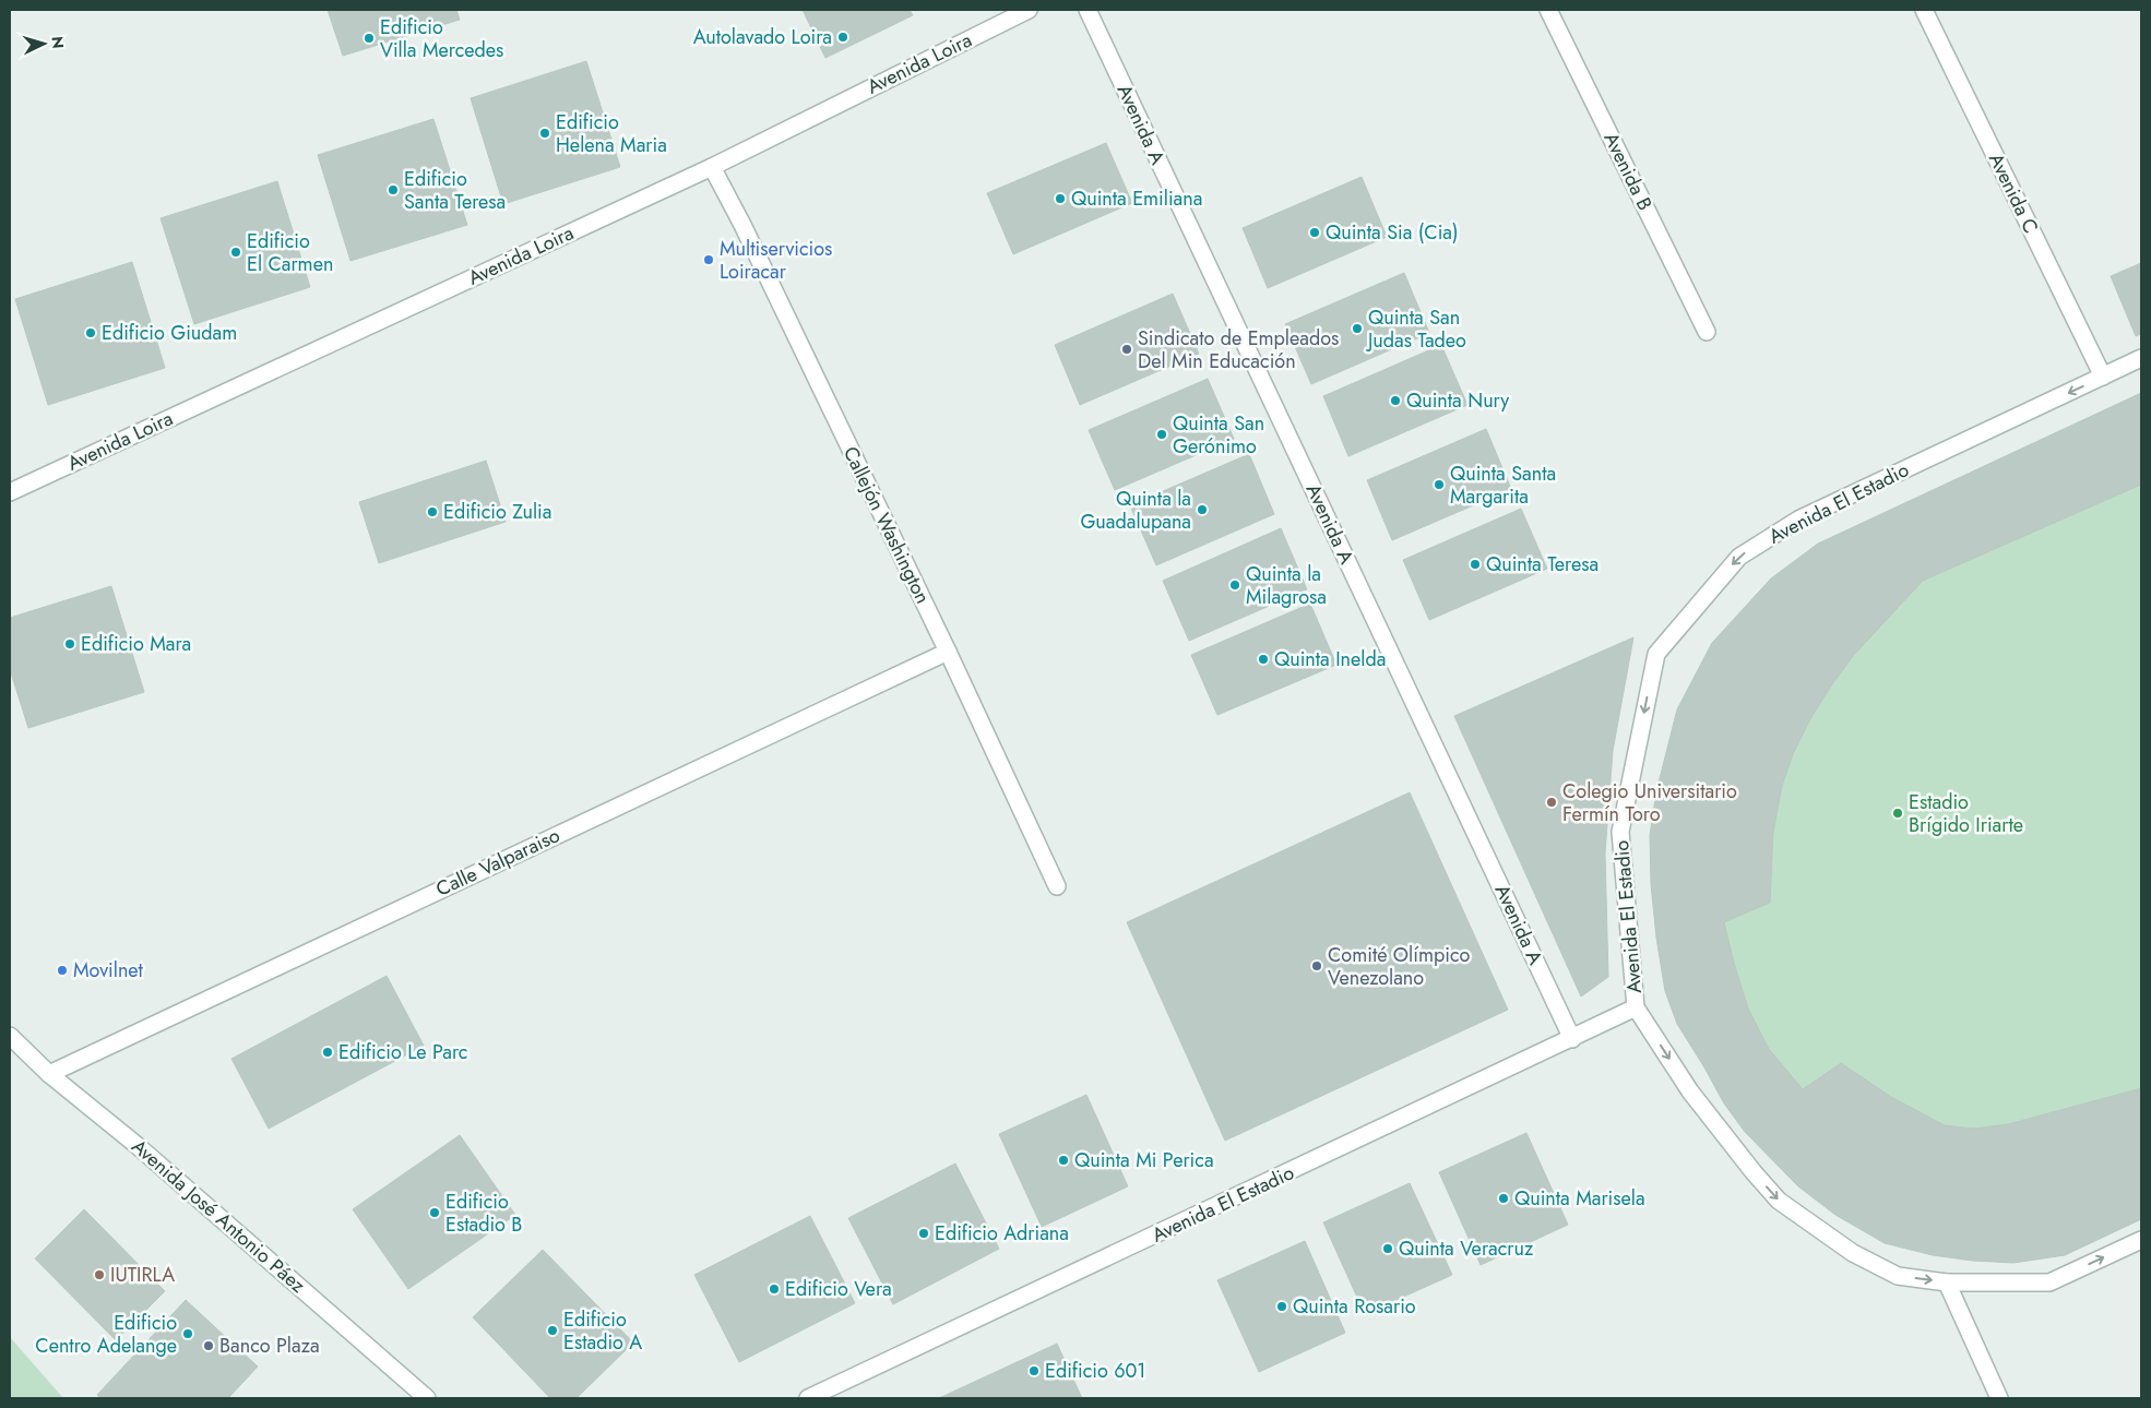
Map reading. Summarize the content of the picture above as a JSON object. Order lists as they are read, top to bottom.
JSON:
{
  "streets": {
    "street": [
      "Avenida Loira",
      "Avenida A",
      "Avenida B",
      "Avenida C",
      "Avenida El Estadio",
      "Callejón Washington",
      "Calle Valparaiso",
      "Avenida José Antonio Páez"
    ]
  },
  "crossings": [
    ["Avenida Loira", "Callejón Washington"],
    ["Avenida A", "Avenida El Estadio"],
    ["Avenida C", "Avenida El Estadio"],
    ["Callejón Washington", "Calle Valparaiso"],
    ["Calle Valparaiso", "Avenida José Antonio Páez"]
  ],
  "places": [
    "Autolavado Loira",
    "Edificio Villa Mercedes",
    "Edificio Helena Maria",
    "Edificio Santa Teresa",
    "Quinta Emiliana",
    "Quinta Sia (Cia)",
    "Edificio El Carmen",
    "Multiservicios Loiracar",
    "Quinta San Judas Tadeo",
    "Edificio Giudam",
    "Sindicato de Empleados Del Min Educación",
    "Quinta Nury",
    "Quinta San Gerónimo",
    "Quinta Santa Margarita",
    "Quinta la Guadalupana",
    "Edificio Zulia",
    "Quinta Teresa",
    "Quinta la Milagrosa",
    "Edificio Mara",
    "Quinta Inelda",
    "Colegio Universitario Fermín Toro",
    "Estadio Brígido Iriarte",
    "Comité Olímpico Venezolano",
    "Movilnet",
    "Edificio Le Parc",
    "Quinta Mi Perica",
    "Quinta Marisela",
    "Edificio Estadio B",
    "Edificio Adriana",
    "Quinta Veracruz",
    "IUTIRLA",
    "Edificio Vera",
    "Quinta Rosario",
    "Edificio Estadio A",
    "Edificio Centro Adelange",
    "Banco Plaza",
    "Edificio 601"
  ],
  "north": "right"
}
